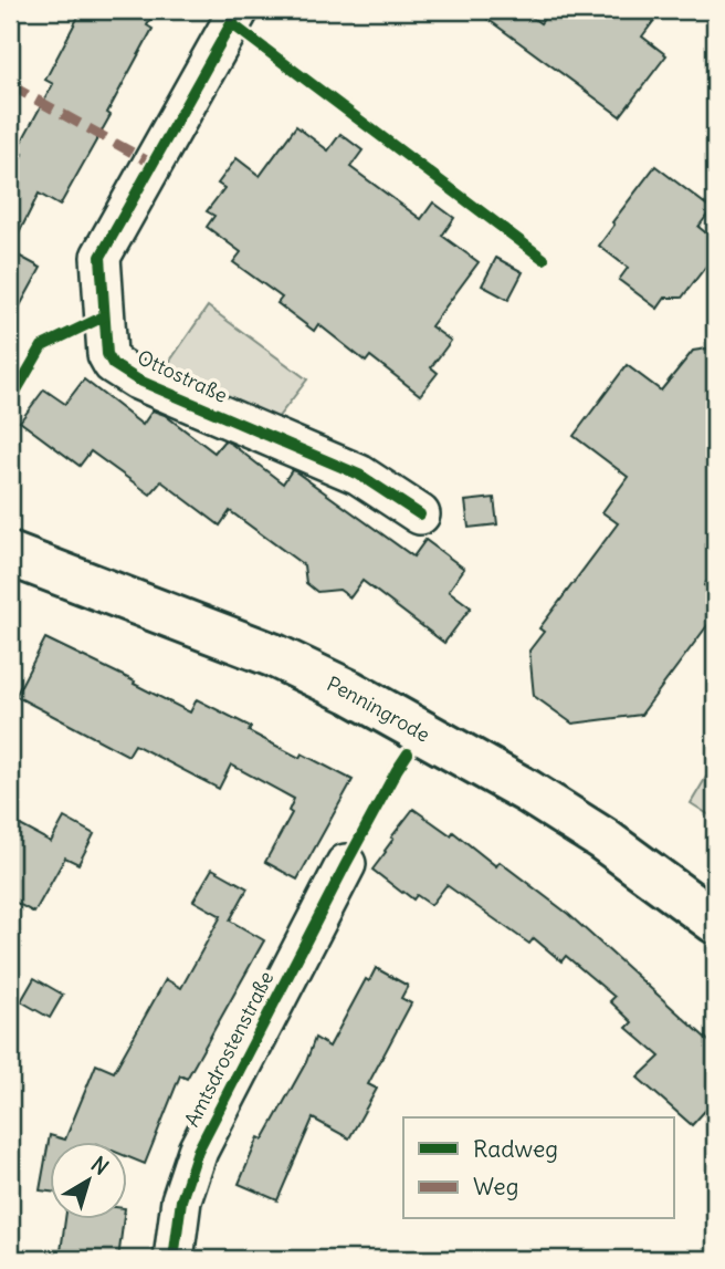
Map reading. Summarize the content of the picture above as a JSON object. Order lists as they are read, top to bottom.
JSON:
{
  "streets": {
    "main road": ["Penningrode"],
    "street": ["Ottostraße", "Amtsdrostenstraße"]
  },
  "legend": ["Radweg", "Weg"],
  "north": "top right"
}
